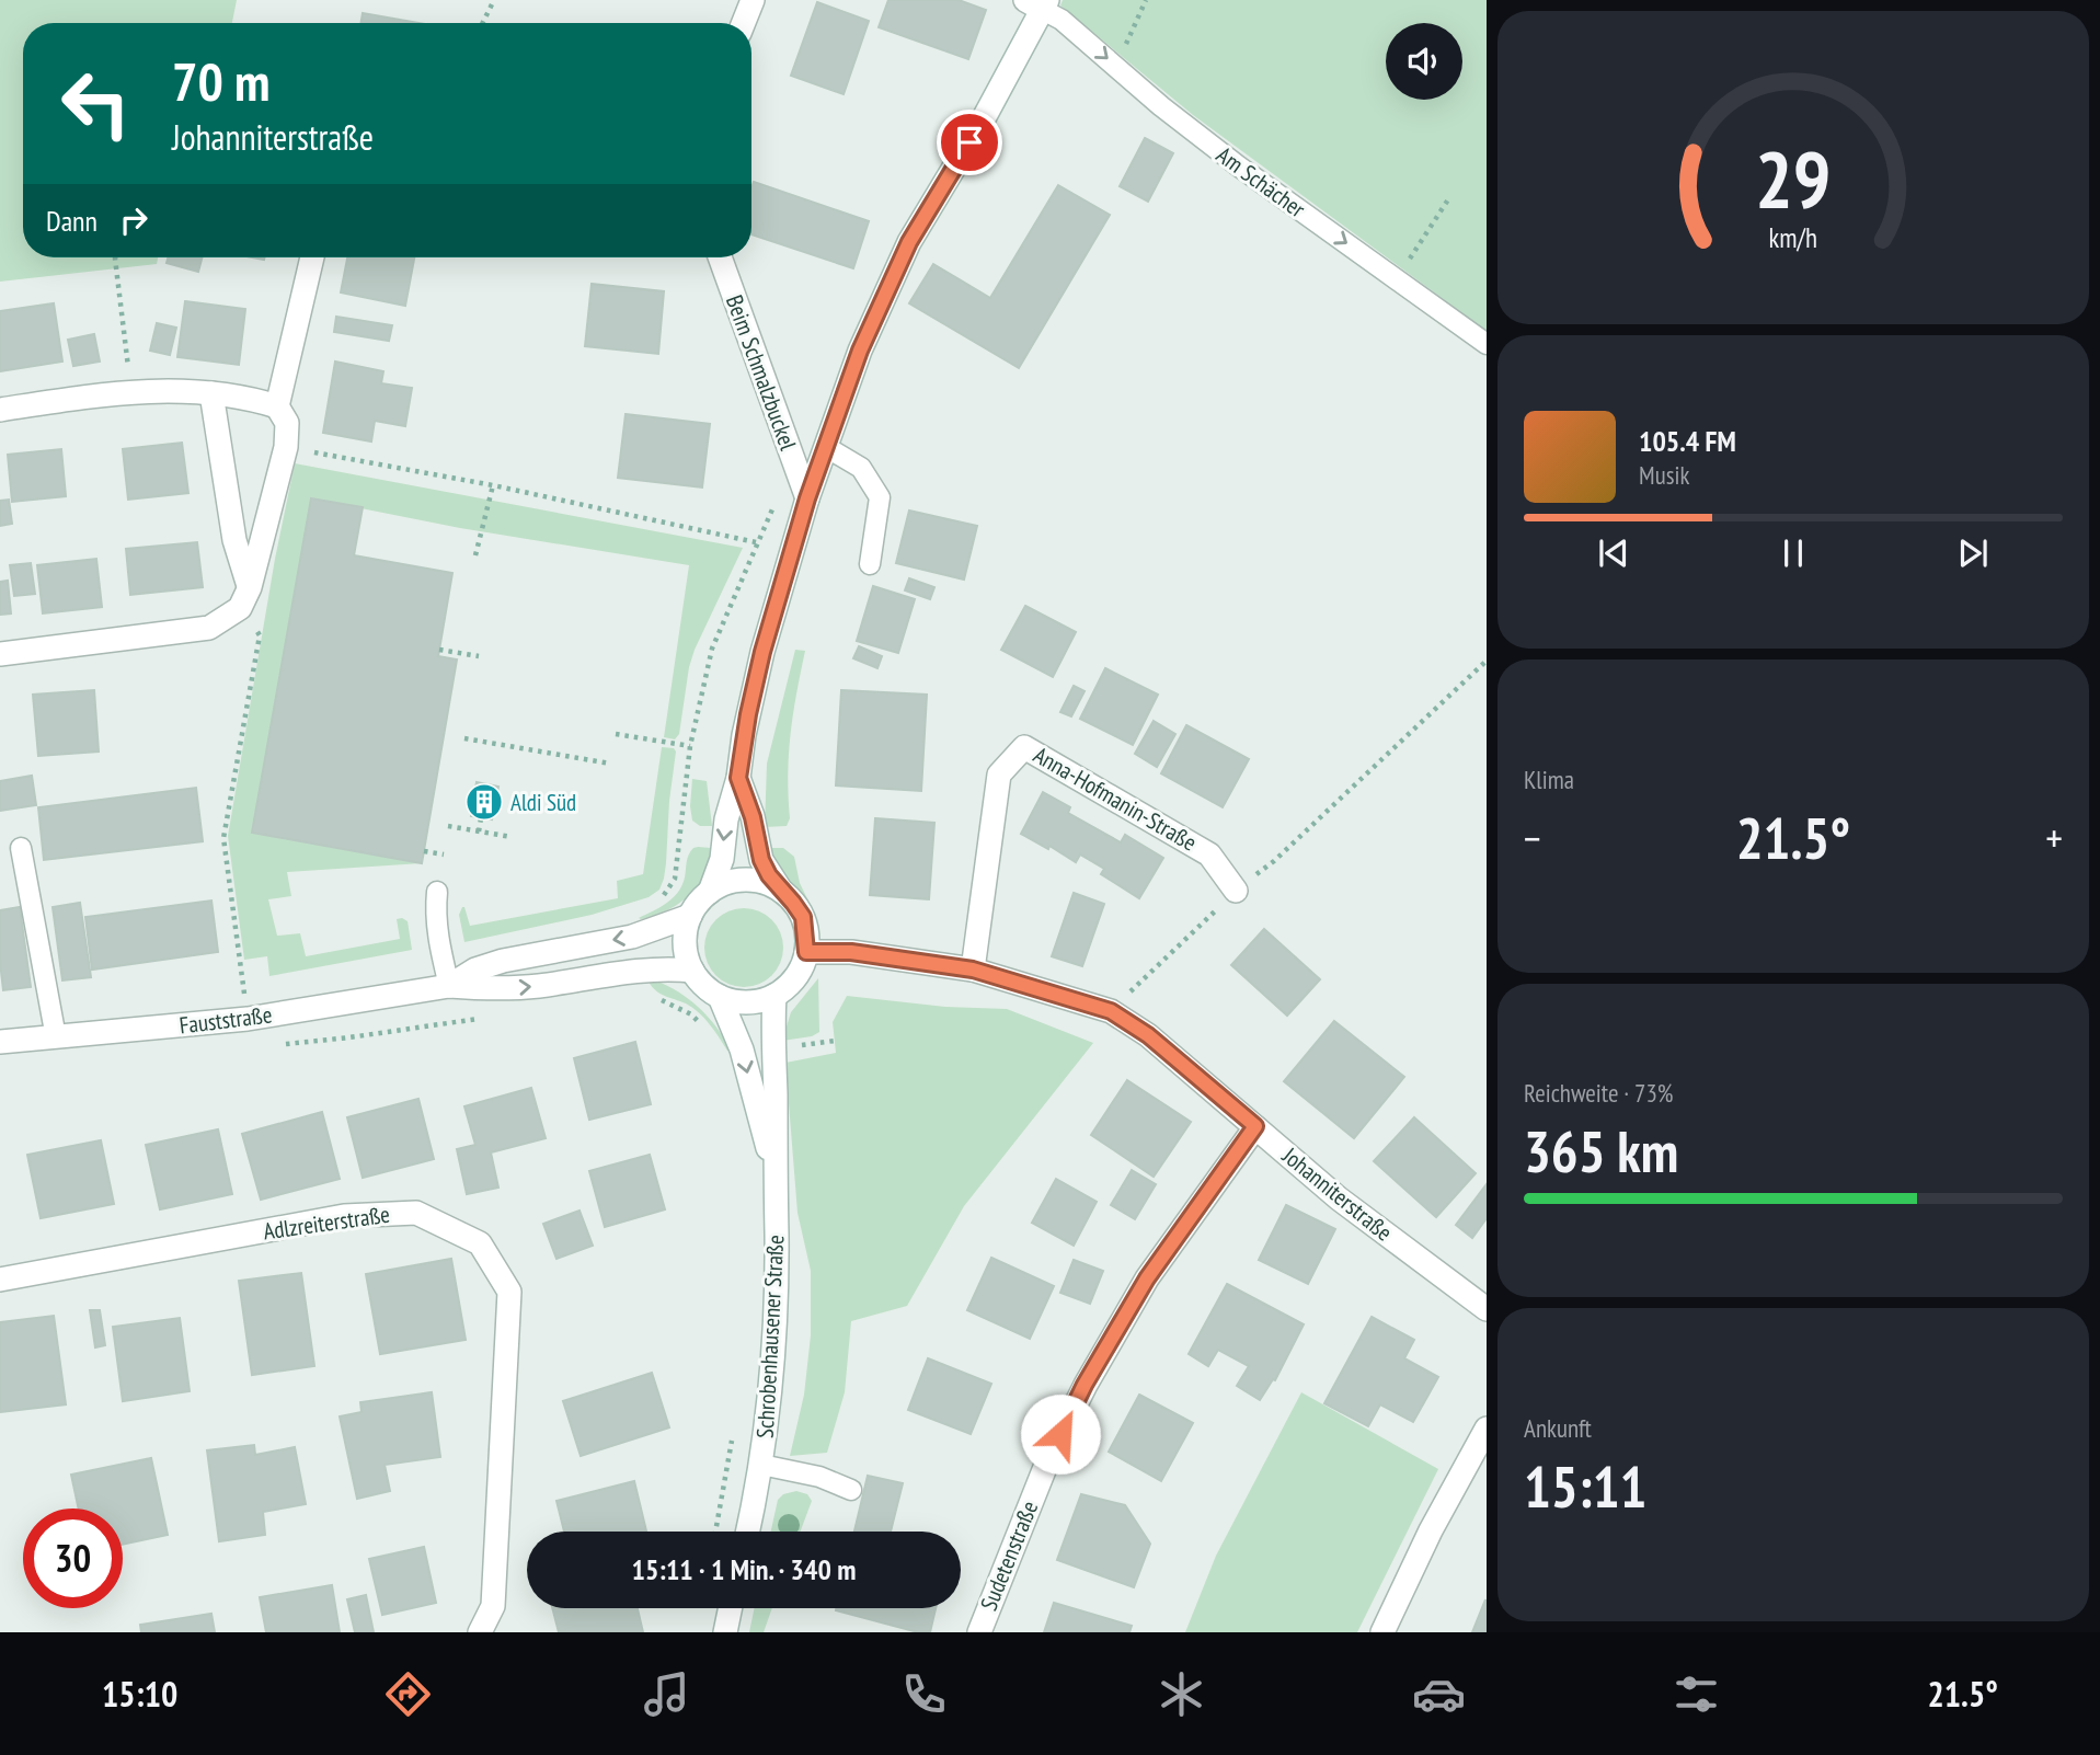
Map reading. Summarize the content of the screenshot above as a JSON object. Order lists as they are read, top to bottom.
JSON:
{
  "streets": {
    "street": [
      "Beim Schmalzbuckel",
      "Anna-Hofmanin-Straße",
      "Fauststraße",
      "Johanniterstraße",
      "Adlzreiterstraße",
      "Schrobenhausener Straße",
      "Sudetenstraße"
    ],
    "lane": ["Am Schächer"]
  },
  "crossings": [
    ["Anna-Hofmanin-Straße", "Johanniterstraße"],
    ["Fauststraße", "Johanniterstraße"],
    ["Fauststraße", "Schrobenhausener Straße"],
    ["Johanniterstraße", "Schrobenhausener Straße"],
    ["Johanniterstraße", "Sudetenstraße"]
  ],
  "one_way": ["Am Schächer"],
  "places": {
    "building": ["Aldi Süd"]
  },
  "page": {
    "turn": ["70 m", "Johanniterstraße"],
    "then": "Dann",
    "song": ["105.4 FM", "Musik"],
    "tile": [
      "Klima",
      ["Reichweite · 73%", "365 km"],
      ["Ankunft", "15:11"]
    ],
    "heat": ["−", "21.5°", "+"],
    "limit": "30",
    "trip": "15:11 · 1 Min. · 340 m",
    "tabs": ["15:10", "21.5°"],
    "gauge": ["29", "km/h"]
  }
}
